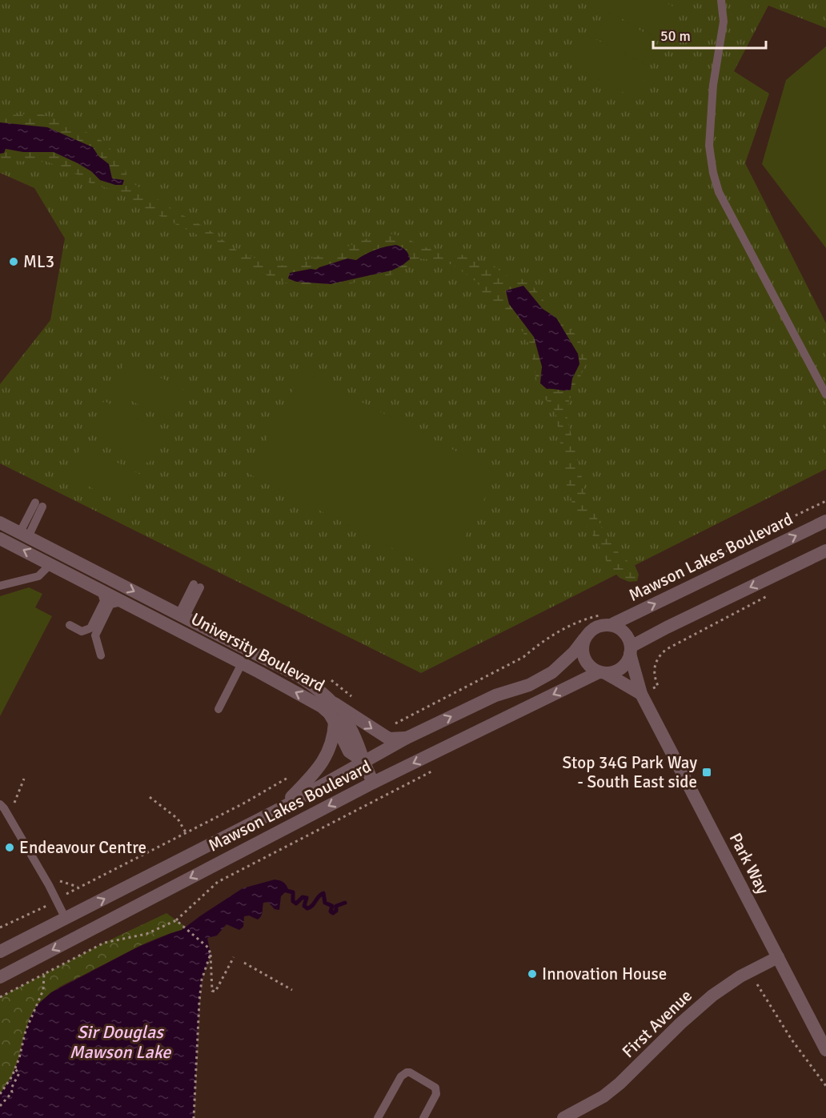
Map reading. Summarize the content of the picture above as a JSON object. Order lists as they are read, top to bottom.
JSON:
{
  "streets": {
    "street": [
      "Mawson Lakes Boulevard",
      "University Boulevard",
      "Park Way",
      "First Avenue"
    ]
  },
  "crossings": [
    ["Mawson Lakes Boulevard", "University Boulevard"],
    ["Mawson Lakes Boulevard", "Park Way"],
    ["Park Way", "First Avenue"]
  ],
  "water": ["Sir Douglas Mawson Lake"],
  "places": {
    "other": ["ML3", "Endeavour Centre", "Innovation House"],
    "transit": ["Stop 34G Park Way - South East side"]
  },
  "scale_bar": "50 m"
}
